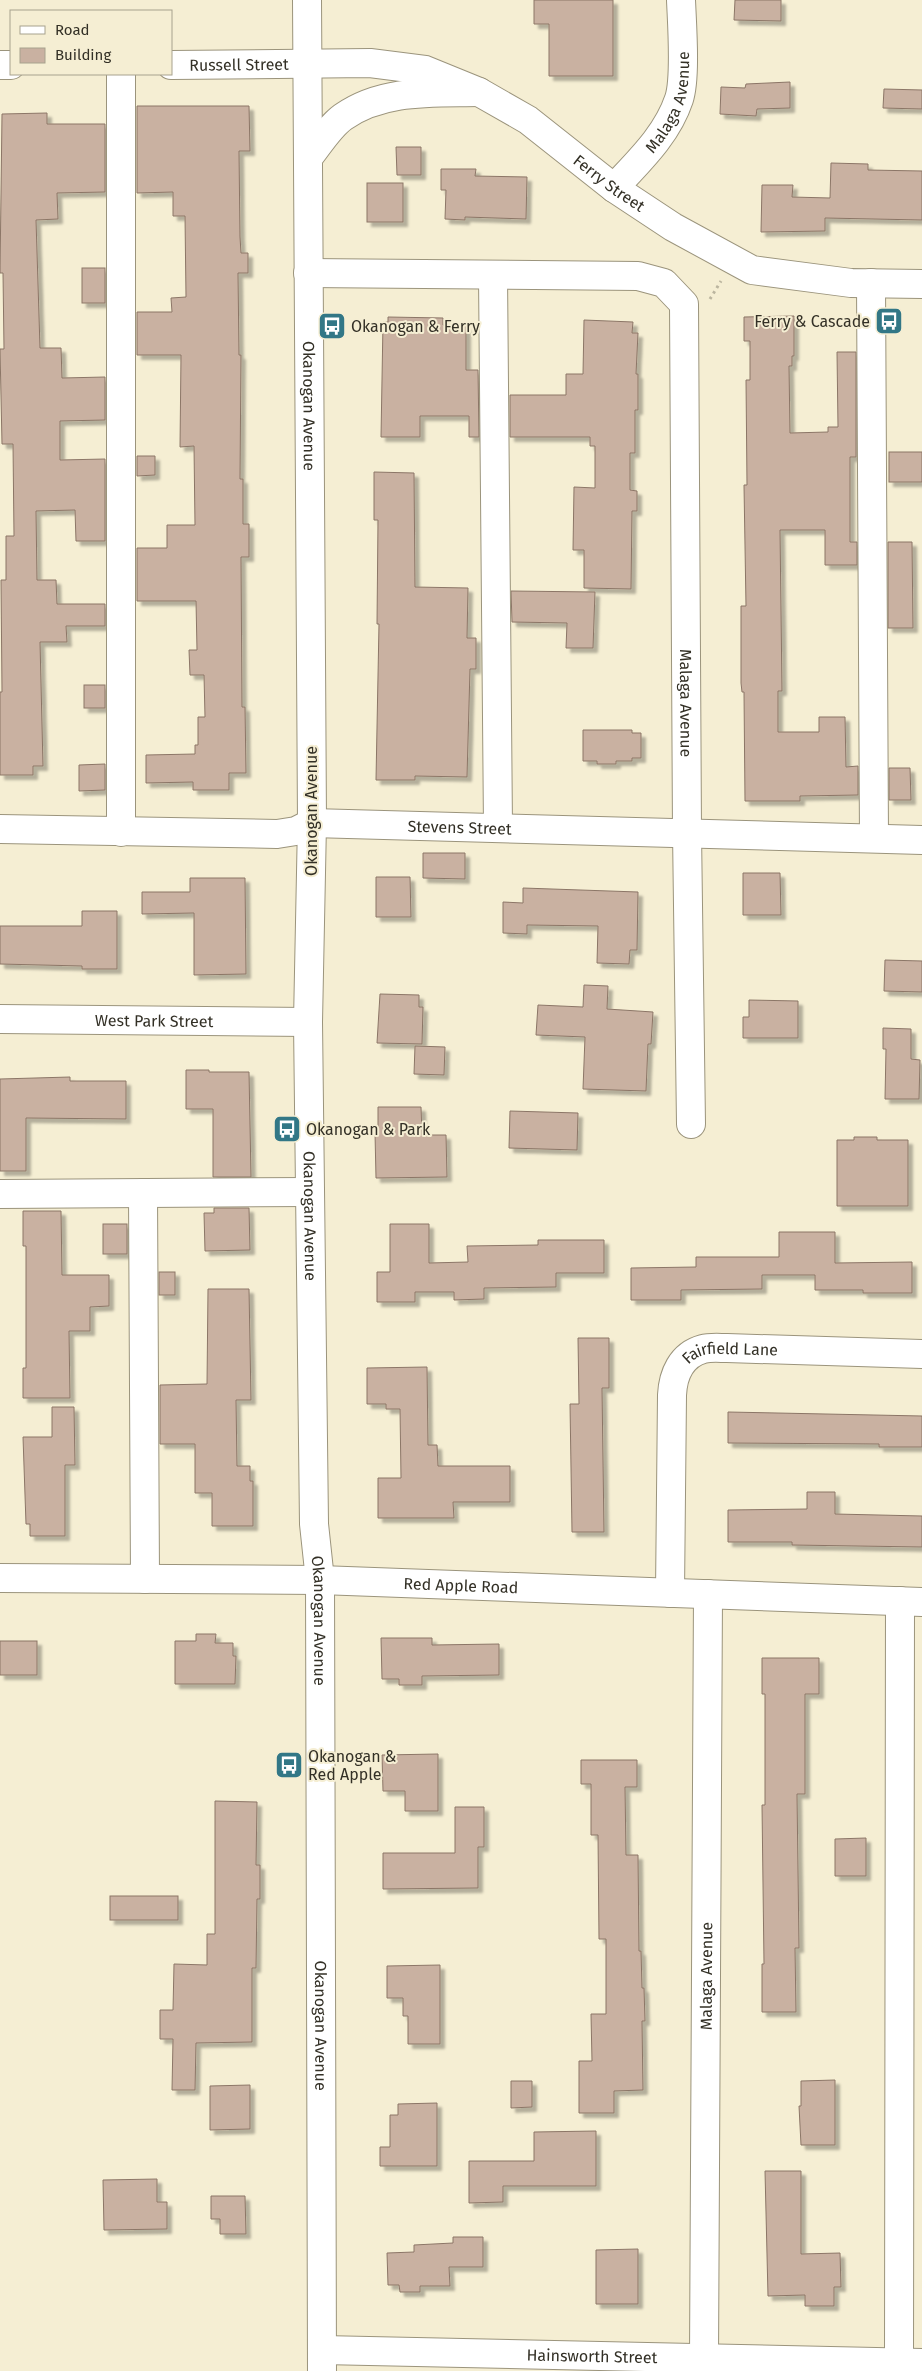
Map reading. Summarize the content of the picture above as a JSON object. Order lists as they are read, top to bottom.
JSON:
{
  "streets": {
    "street": [
      "Russell Street",
      "Malaga Avenue",
      "Ferry Street",
      "Okanogan Avenue",
      "Stevens Street",
      "West Park Street",
      "Fairfield Lane",
      "Red Apple Road",
      "Hainsworth Street"
    ]
  },
  "crossings": [
    ["Russell Street", "Ferry Street"],
    ["Russell Street", "Okanogan Avenue"],
    ["Malaga Avenue", "Ferry Street"],
    ["Malaga Avenue", "Stevens Street"],
    ["Malaga Avenue", "Red Apple Road"],
    ["Malaga Avenue", "Hainsworth Street"],
    ["Ferry Street", "Okanogan Avenue"],
    ["Okanogan Avenue", "Stevens Street"],
    ["Okanogan Avenue", "West Park Street"],
    ["Okanogan Avenue", "Red Apple Road"],
    ["Okanogan Avenue", "Hainsworth Street"],
    ["Fairfield Lane", "Red Apple Road"]
  ],
  "places": {
    "bus stop": [
      "Ferry & Cascade",
      "Okanogan & Ferry",
      "Okanogan & Park",
      "Okanogan & Red Apple"
    ]
  },
  "legend": ["Road", "Building"]
}
